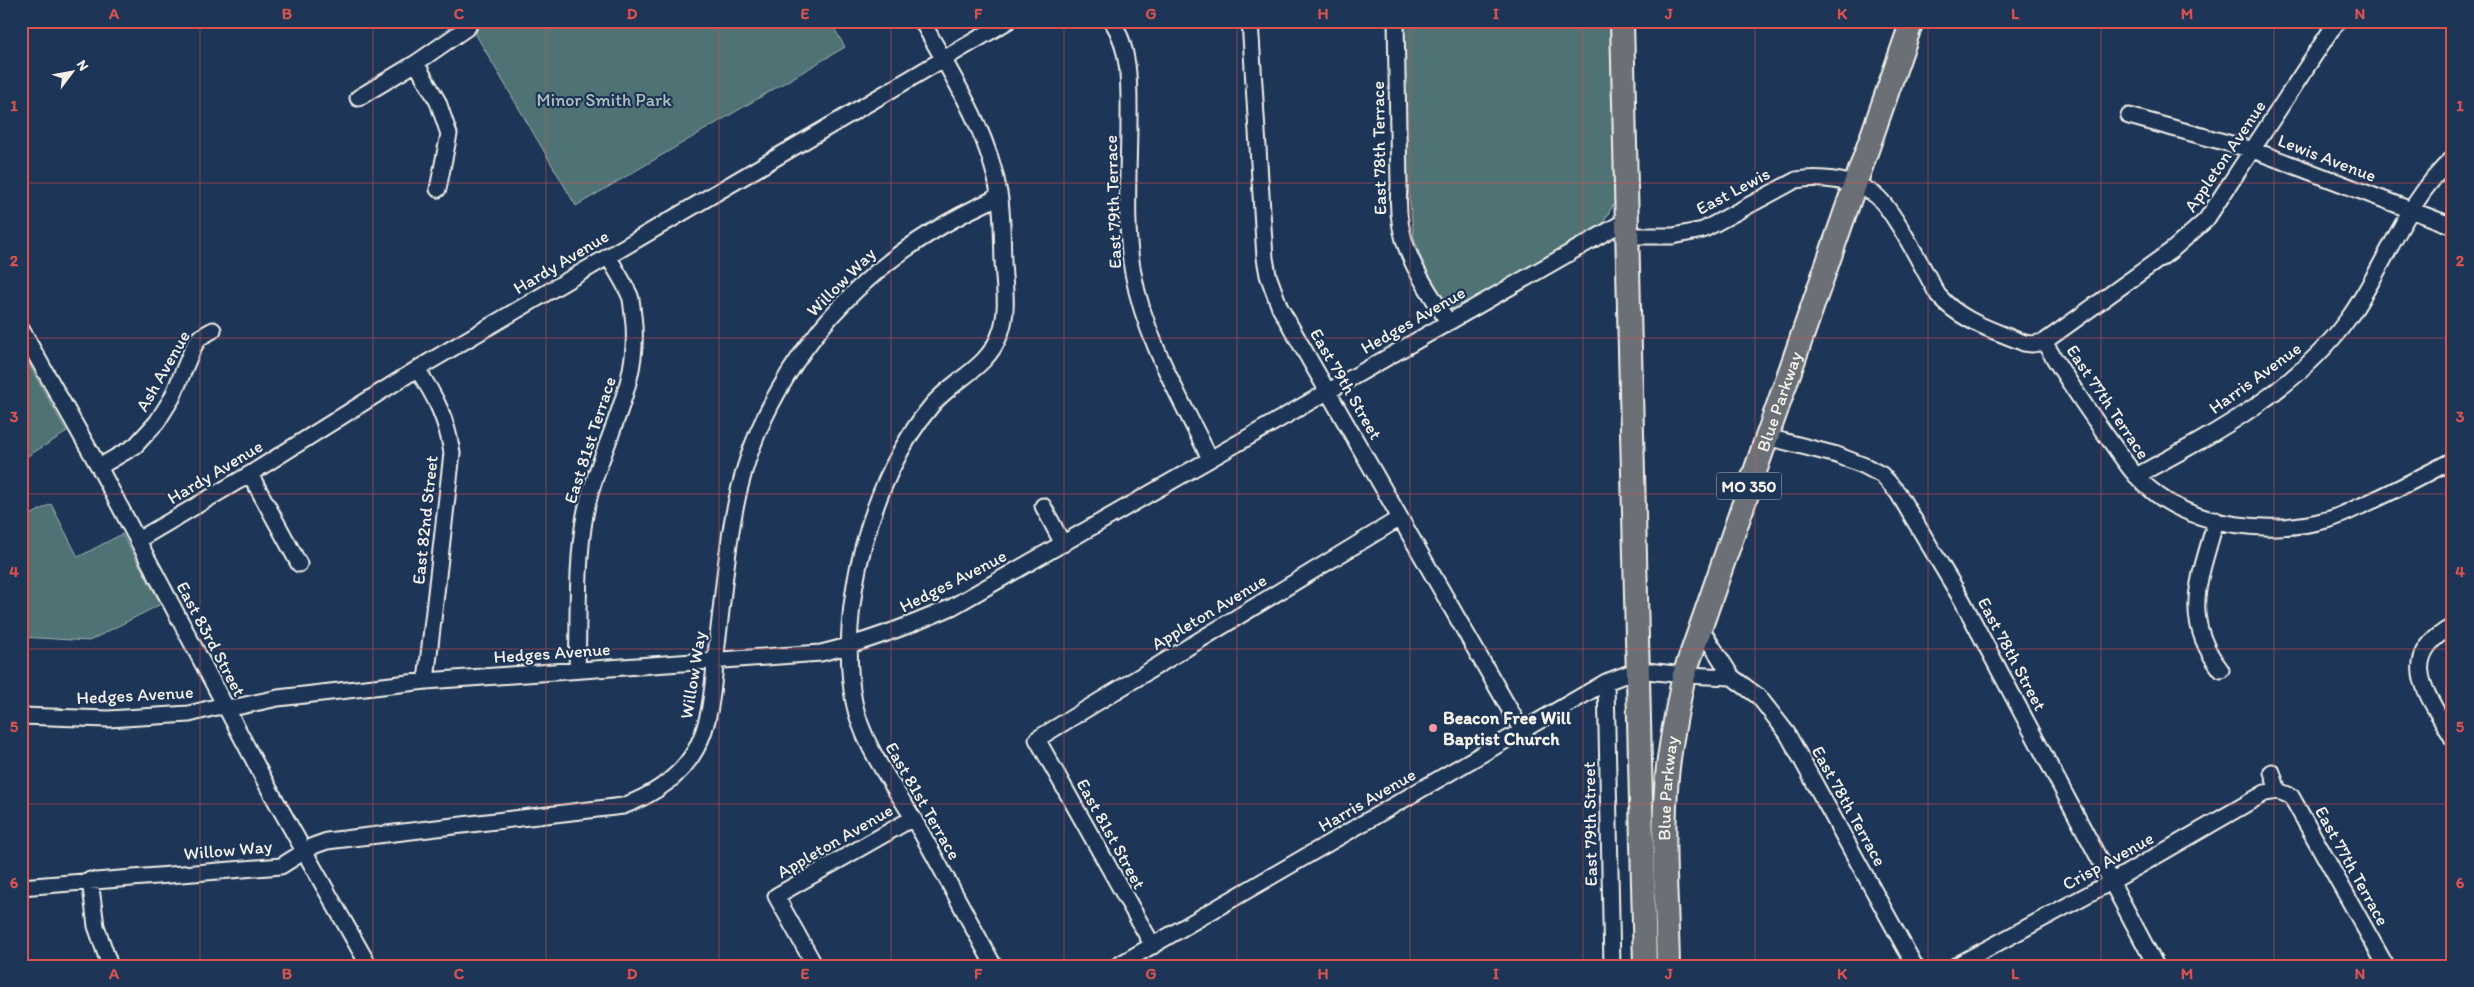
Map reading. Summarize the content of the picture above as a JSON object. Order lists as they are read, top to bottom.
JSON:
{
  "streets": {
    "highway": ["Blue Parkway", "MO 350"],
    "street": [
      "East 78th Terrace",
      "Appleton Avenue",
      "Lewis Avenue",
      "East Lewis",
      "East 79th Terrace",
      "Hardy Avenue",
      "Willow Way",
      "Hedges Avenue",
      "Ash Avenue",
      "Harris Avenue",
      "East 79th Street",
      "East 77th Terrace",
      "East 81st Terrace",
      "East 82nd Street",
      "East 83rd Street",
      "East 78th Street",
      "East 81st Street",
      "Crisp Avenue"
    ]
  },
  "crossings": [
    ["East 78th Terrace", "Hedges Avenue"],
    ["East 78th Terrace", "Blue Parkway"],
    ["Appleton Avenue", "Lewis Avenue"],
    ["Appleton Avenue", "East 79th Street"],
    ["Appleton Avenue", "East 77th Terrace"],
    ["Appleton Avenue", "East 81st Terrace"],
    ["Appleton Avenue", "East 81st Street"],
    ["Lewis Avenue", "Harris Avenue"],
    ["East Lewis", "Hedges Avenue"],
    ["East Lewis", "Blue Parkway"],
    ["East Lewis", "East 77th Terrace"],
    ["East 79th Terrace", "Hedges Avenue"],
    ["Hardy Avenue", "East 81st Terrace"],
    ["Hardy Avenue", "East 82nd Street"],
    ["Hardy Avenue", "East 83rd Street"],
    ["Willow Way", "Hedges Avenue"],
    ["Willow Way", "East 81st Terrace"],
    ["Willow Way", "East 83rd Street"],
    ["Hedges Avenue", "East 79th Street"],
    ["Hedges Avenue", "Blue Parkway"],
    ["Hedges Avenue", "East 81st Terrace"],
    ["Hedges Avenue", "East 82nd Street"],
    ["Hedges Avenue", "East 83rd Street"],
    ["Ash Avenue", "East 83rd Street"],
    ["Harris Avenue", "East 79th Street"],
    ["Harris Avenue", "Blue Parkway"],
    ["Harris Avenue", "East 77th Terrace"],
    ["Harris Avenue", "East 81st Street"],
    ["Blue Parkway", "East 77th Terrace"],
    ["Blue Parkway", "East 78th Street"],
    ["East 77th Terrace", "Crisp Avenue"],
    ["East 78th Street", "Crisp Avenue"]
  ],
  "parks": ["Minor Smith Park"],
  "places": ["Beacon Free Will Baptist Church"],
  "north": "top right",
  "grid": {
    "columns": [
      "A",
      "B",
      "C",
      "D",
      "E",
      "F",
      "G",
      "H",
      "I",
      "J",
      "K",
      "L",
      "M",
      "N"
    ],
    "rows": [
      "1",
      "2",
      "3",
      "4",
      "5",
      "6"
    ]
  }
}
